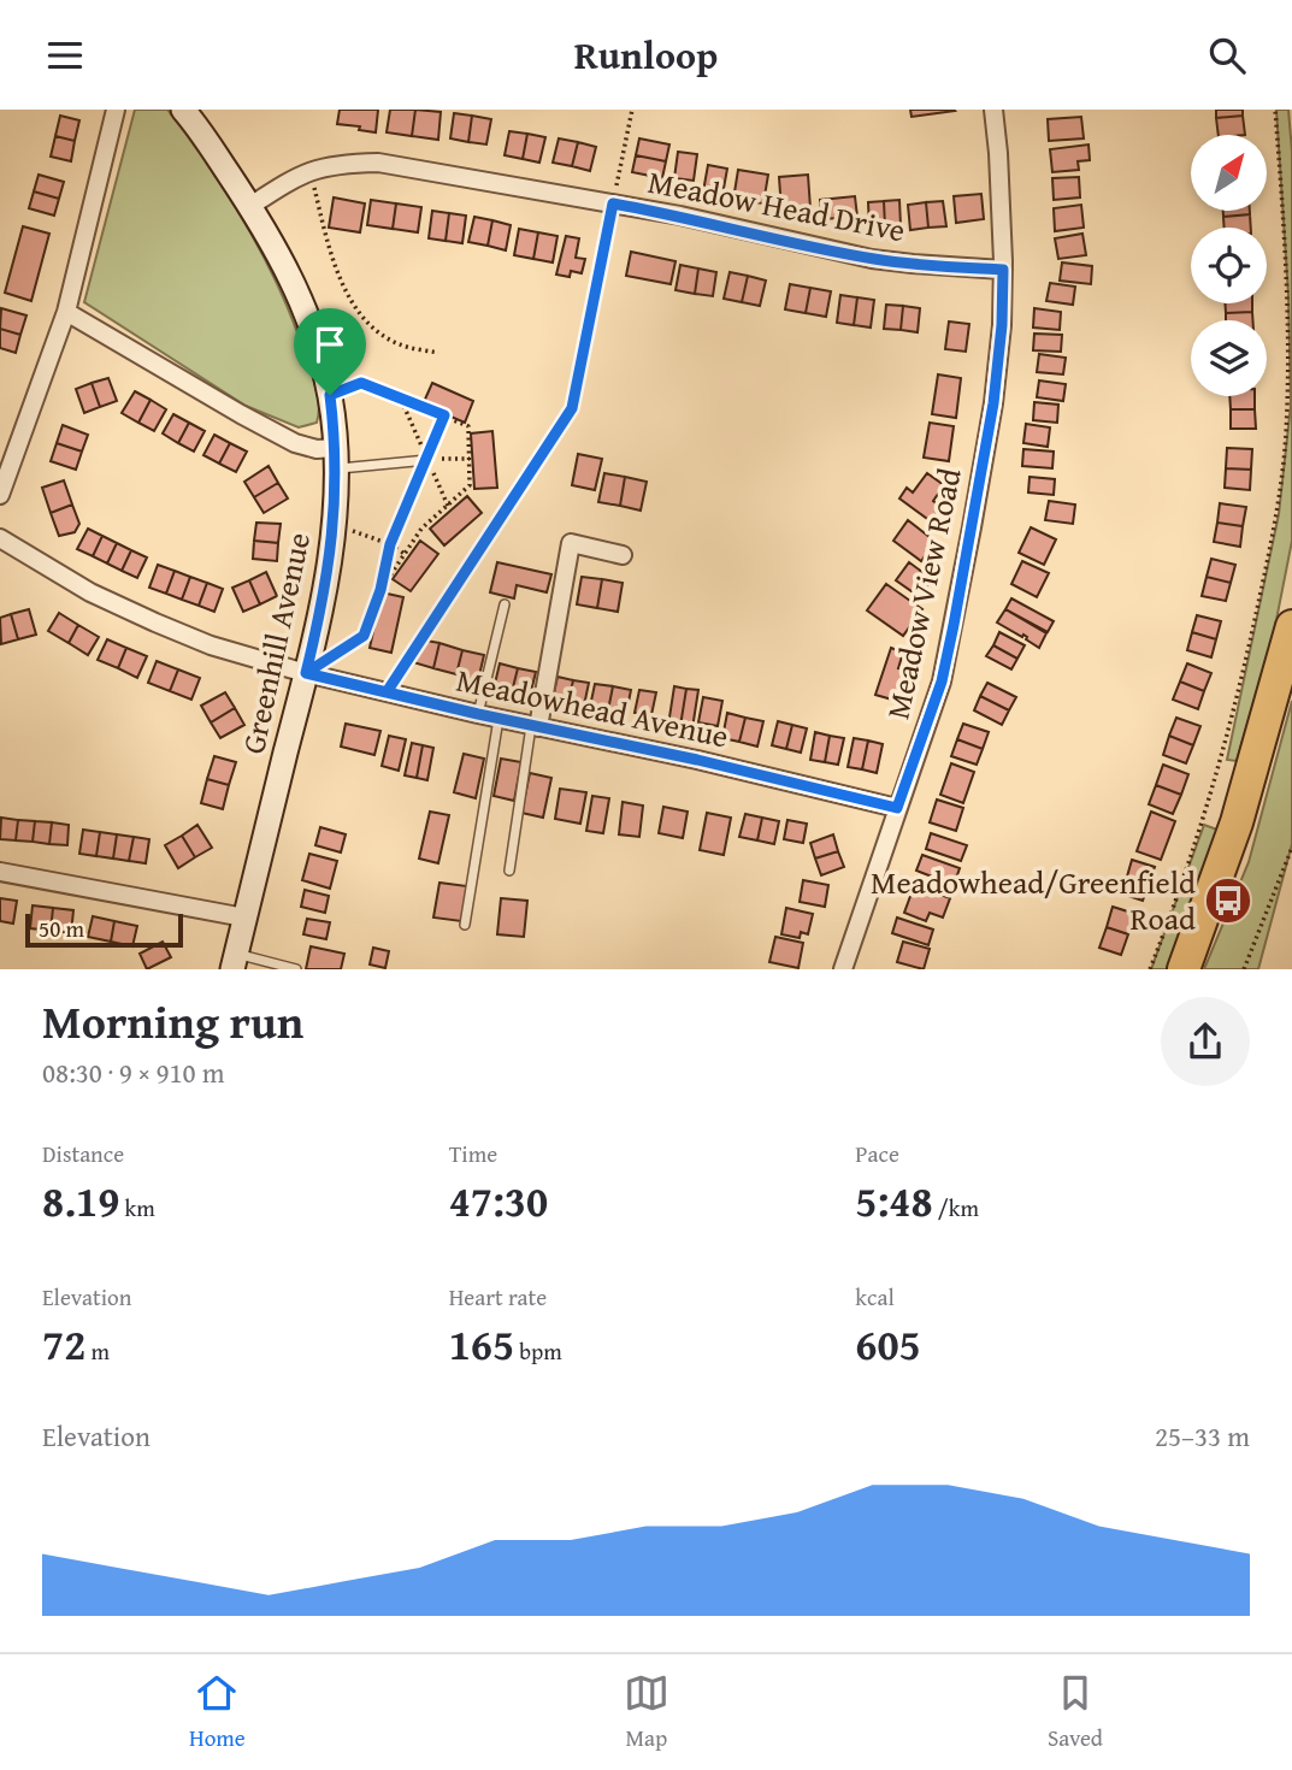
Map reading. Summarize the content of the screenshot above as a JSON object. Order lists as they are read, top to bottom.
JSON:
{
  "streets": {
    "street": [
      "Meadow Head Drive",
      "Meadow View Road",
      "Greenhill Avenue",
      "Meadowhead Avenue"
    ]
  },
  "crossings": [
    ["Meadow Head Drive", "Meadow View Road"],
    ["Meadow Head Drive", "Greenhill Avenue"],
    ["Meadow View Road", "Meadowhead Avenue"],
    ["Greenhill Avenue", "Meadowhead Avenue"]
  ],
  "places": {
    "bus stop": ["Meadowhead/Greenfield Road"]
  },
  "scale_bar": "50 m",
  "north": "top right",
  "page": {
    "header": "Runloop",
    "scale": "50 m",
    "heading": ["Morning run", "08:30 · 9 × 910 m"],
    "stats": [
      ["Distance", "8.19 km"],
      ["Time", "47:30"],
      ["Pace", "5:48 /km"],
      ["Elevation", "72 m"],
      ["Heart rate", "165 bpm"],
      ["kcal", "605"]
    ],
    "chart": ["Elevation", "25–33 m"],
    "tabs": ["Home", "Map", "Saved"]
  }
}
